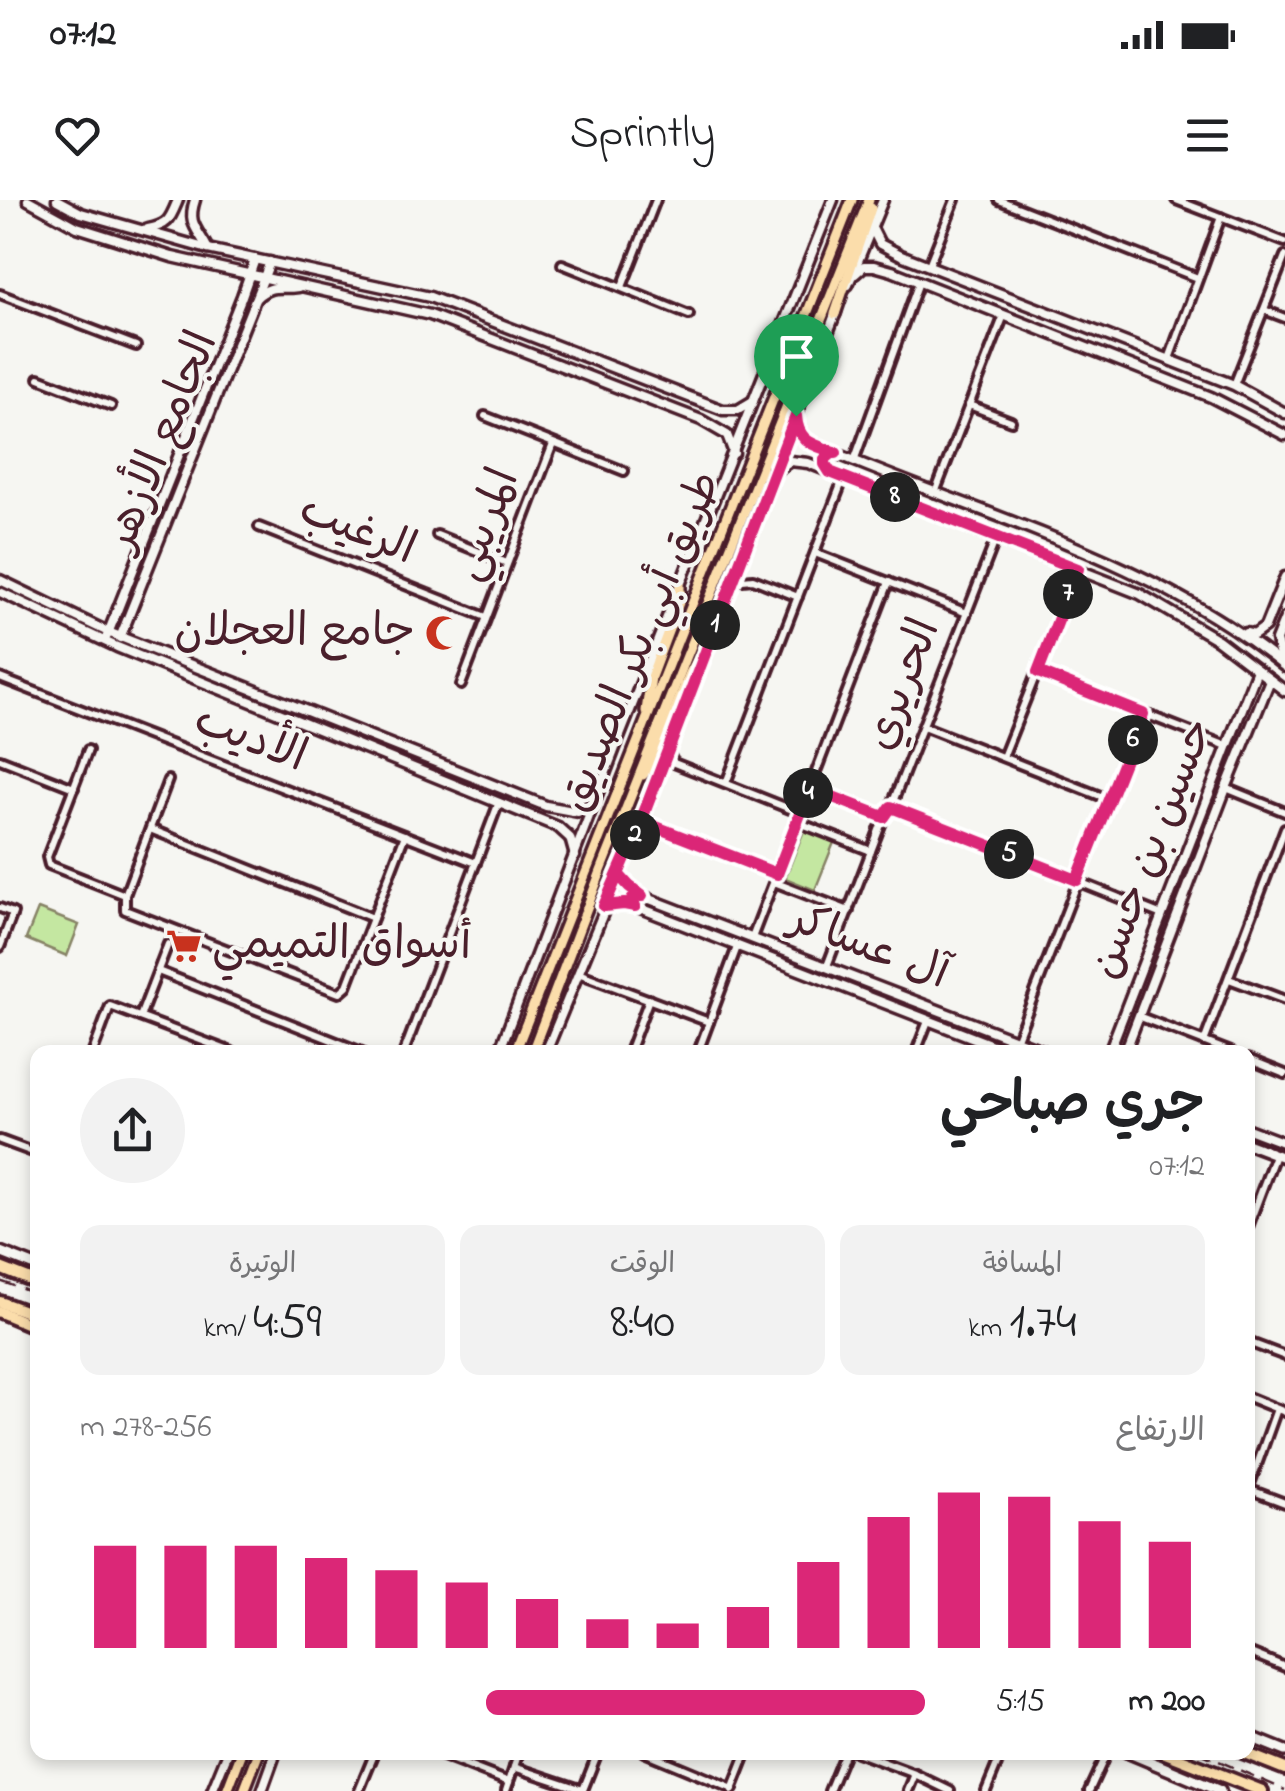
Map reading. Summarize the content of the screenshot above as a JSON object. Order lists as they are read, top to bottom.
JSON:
{
  "streets": {
    "main road": ["طريق أبي بكر الصديق"],
    "street": [
      "الجامع الأزهر",
      "المريبي",
      "الرغيب",
      "الحريري",
      "الأديب",
      "حسين بن حسن",
      "آل عساكر"
    ]
  },
  "crossings": [
    ["المريبي", "الرغيب"],
    ["الحريري", "آل عساكر"]
  ],
  "places": {
    "mosque": ["جامع العجلان"],
    "supermarket": ["أسواق التميمي"]
  },
  "page": {
    "status": "07:12",
    "header": "Sprintly",
    "pins": [
      "8",
      "7",
      "1",
      "6",
      "4",
      "2",
      "5"
    ],
    "heading": ["جري صباحي", "07:12"],
    "stats": [
      ["المسافة", "1.74 km"],
      ["الوقت", "8:40"],
      ["الوتيرة", "4:59 /km"]
    ],
    "chart": ["الارتفاع", "256–278 m"],
    "list": [
      {
        "name": "200 m",
        "note": "5:15"
      }
    ]
  }
}
